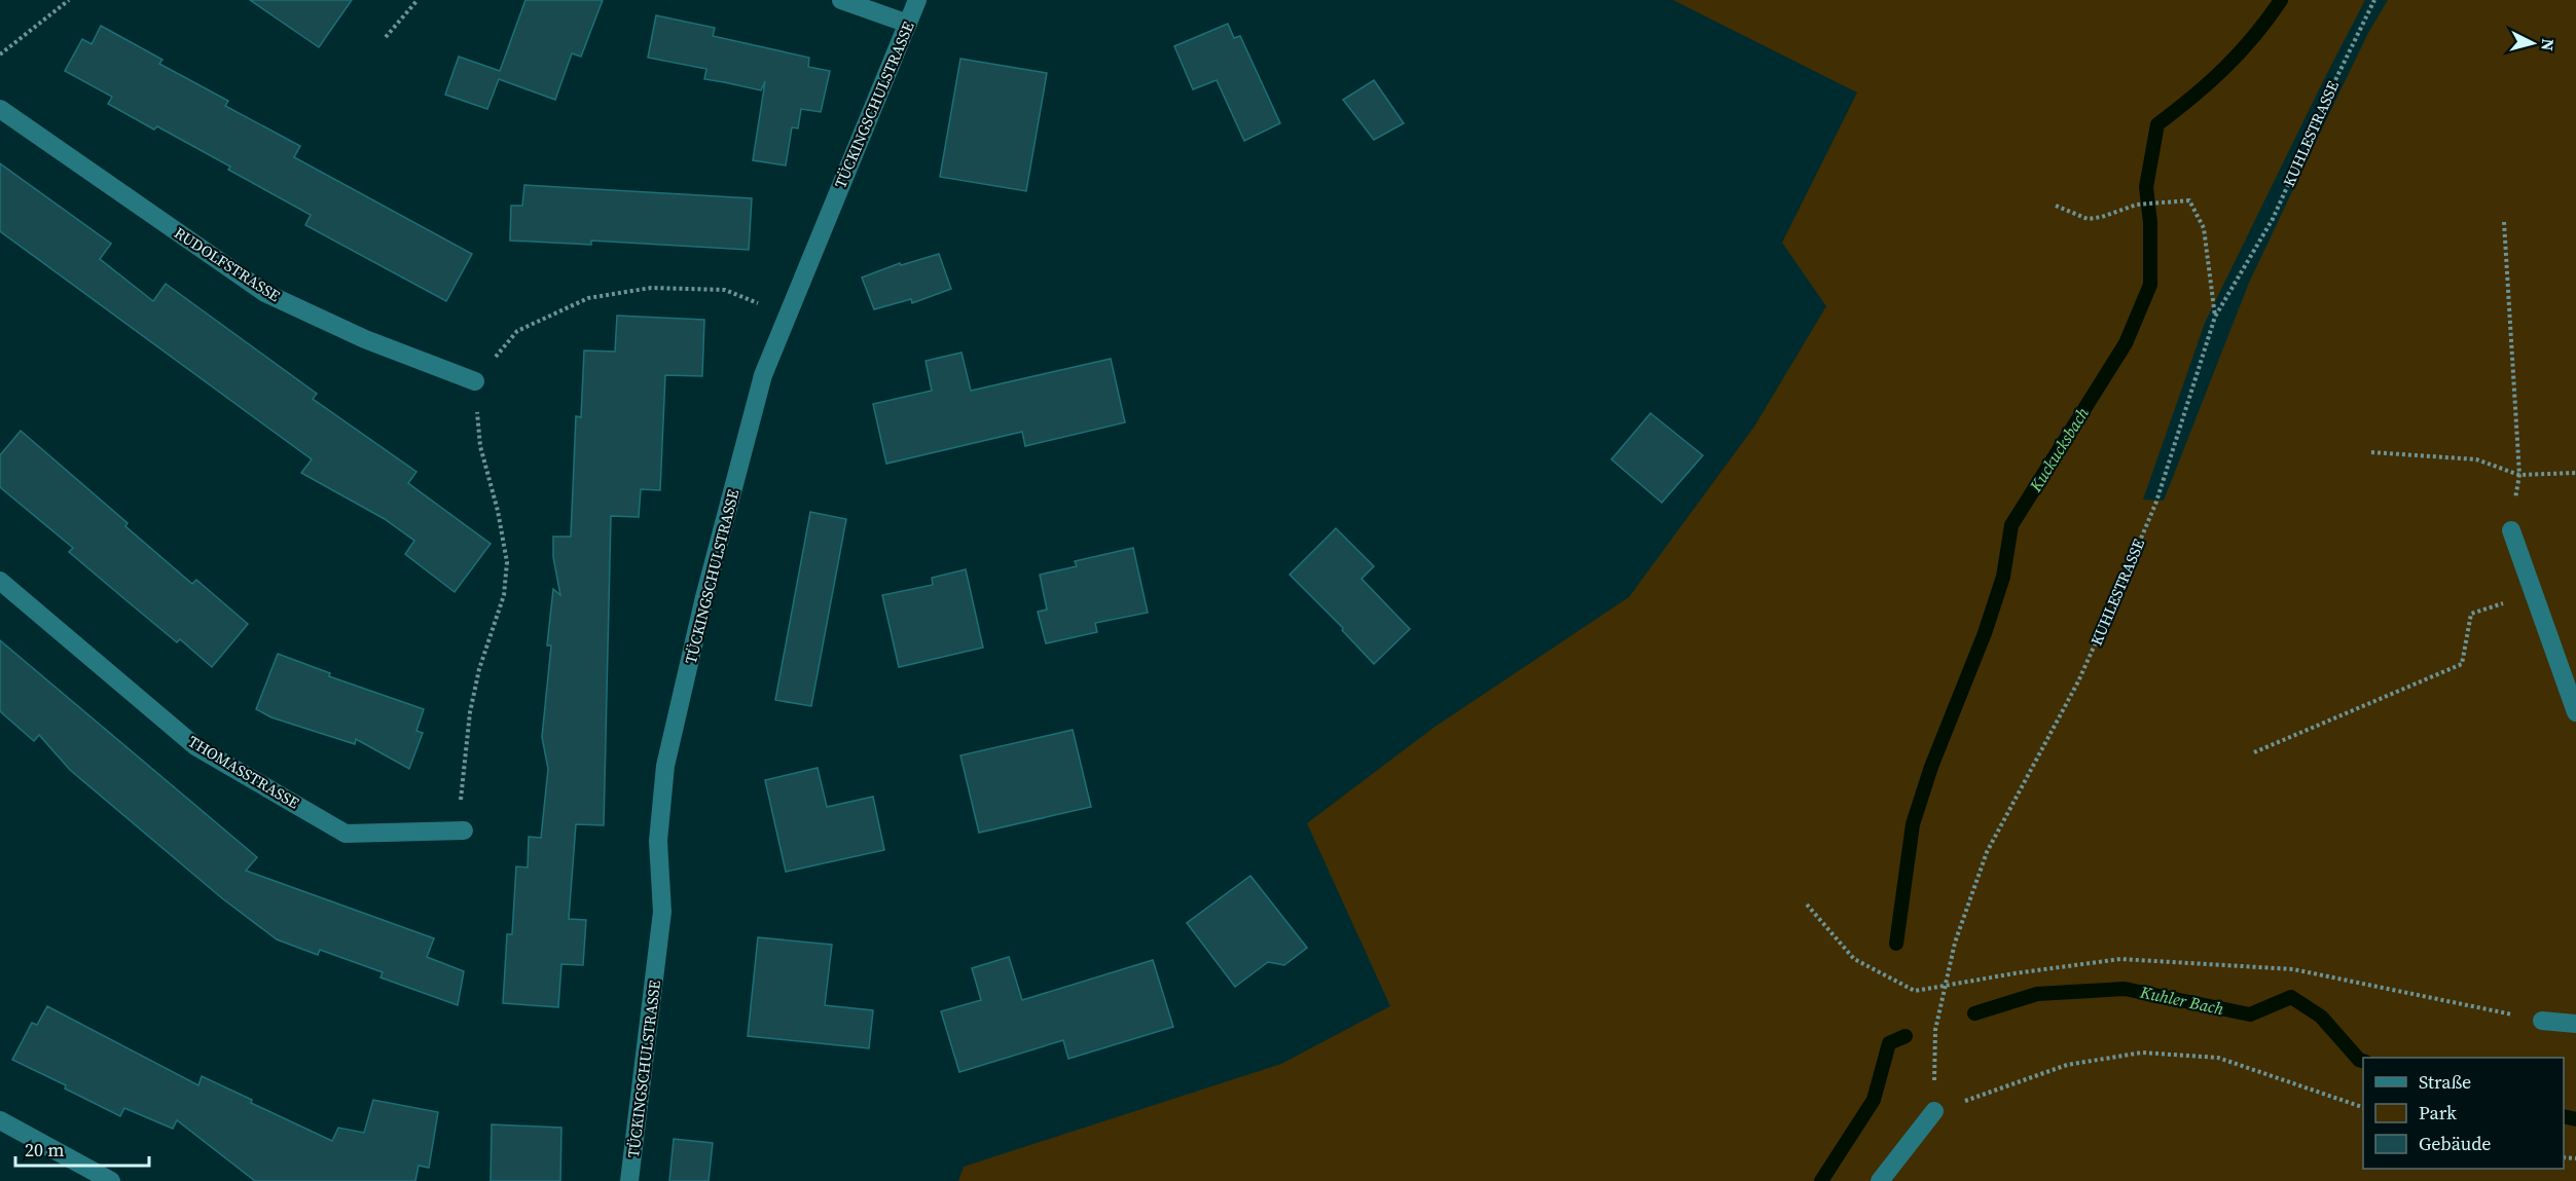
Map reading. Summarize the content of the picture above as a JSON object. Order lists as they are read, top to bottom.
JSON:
{
  "streets": {
    "street": ["TÜCKINGSCHULSTRASSE", "RUDOLFSTRASSE", "THOMASSTRASSE"],
    "path": ["KUHLESTRASSE"]
  },
  "water": ["Kuckucksbach", "Kuhler Bach"],
  "legend": ["Straße", "Park", "Gebäude"],
  "scale_bar": "20 m",
  "north": "right"
}
